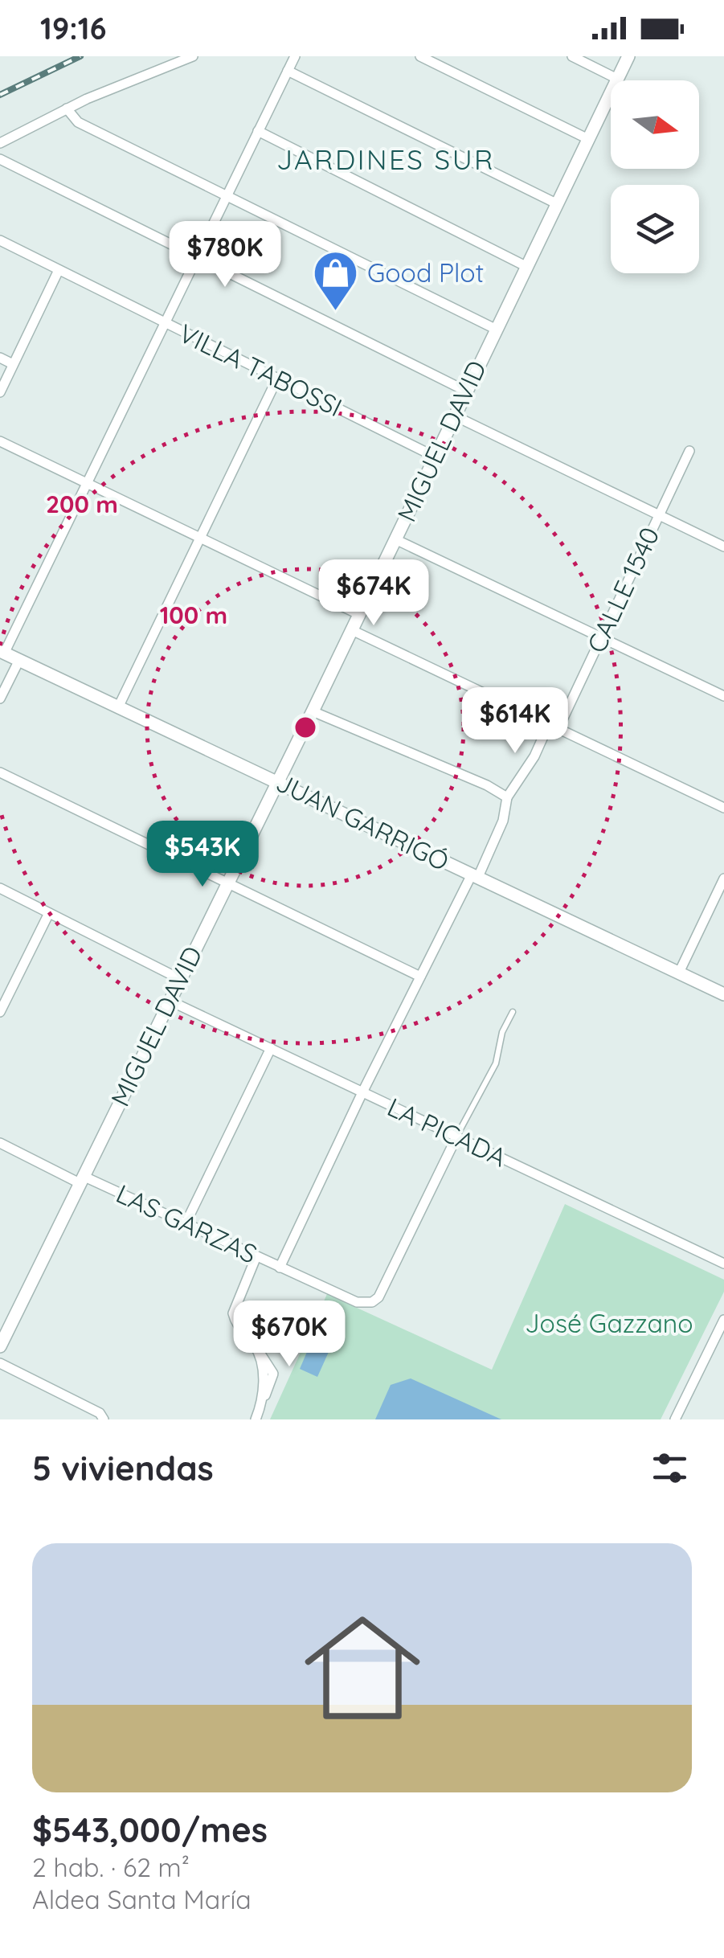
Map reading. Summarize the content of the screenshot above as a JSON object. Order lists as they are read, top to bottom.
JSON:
{
  "streets": {
    "street": [
      "VILLA TABOSSI",
      "MIGUEL DAVID",
      "CALLE 1540",
      "JUAN GARRIGÓ",
      "LA PICADA",
      "LAS GARZAS"
    ]
  },
  "crossings": [
    ["VILLA TABOSSI", "MIGUEL DAVID"],
    ["MIGUEL DAVID", "JUAN GARRIGÓ"],
    ["MIGUEL DAVID", "LA PICADA"],
    ["MIGUEL DAVID", "LAS GARZAS"],
    ["CALLE 1540", "JUAN GARRIGÓ"],
    ["CALLE 1540", "LA PICADA"],
    ["CALLE 1540", "LAS GARZAS"],
    ["LA PICADA", "LAS GARZAS"]
  ],
  "districts": ["JARDINES SUR"],
  "parks": ["José Gazzano"],
  "places": {
    "shop": ["Good Plot"]
  },
  "north": "right",
  "page": {
    "status": "19:16",
    "price": [
      "$780K",
      "$674K",
      "$614K",
      "$543K",
      "$670K"
    ],
    "heading": "5 viviendas",
    "list": [
      {
        "name": "$543,000/mes",
        "note": "2 hab. · 62 m² · Aldea Santa María"
      }
    ]
  },
  "rings": ["200 m", "100 m"]
}
